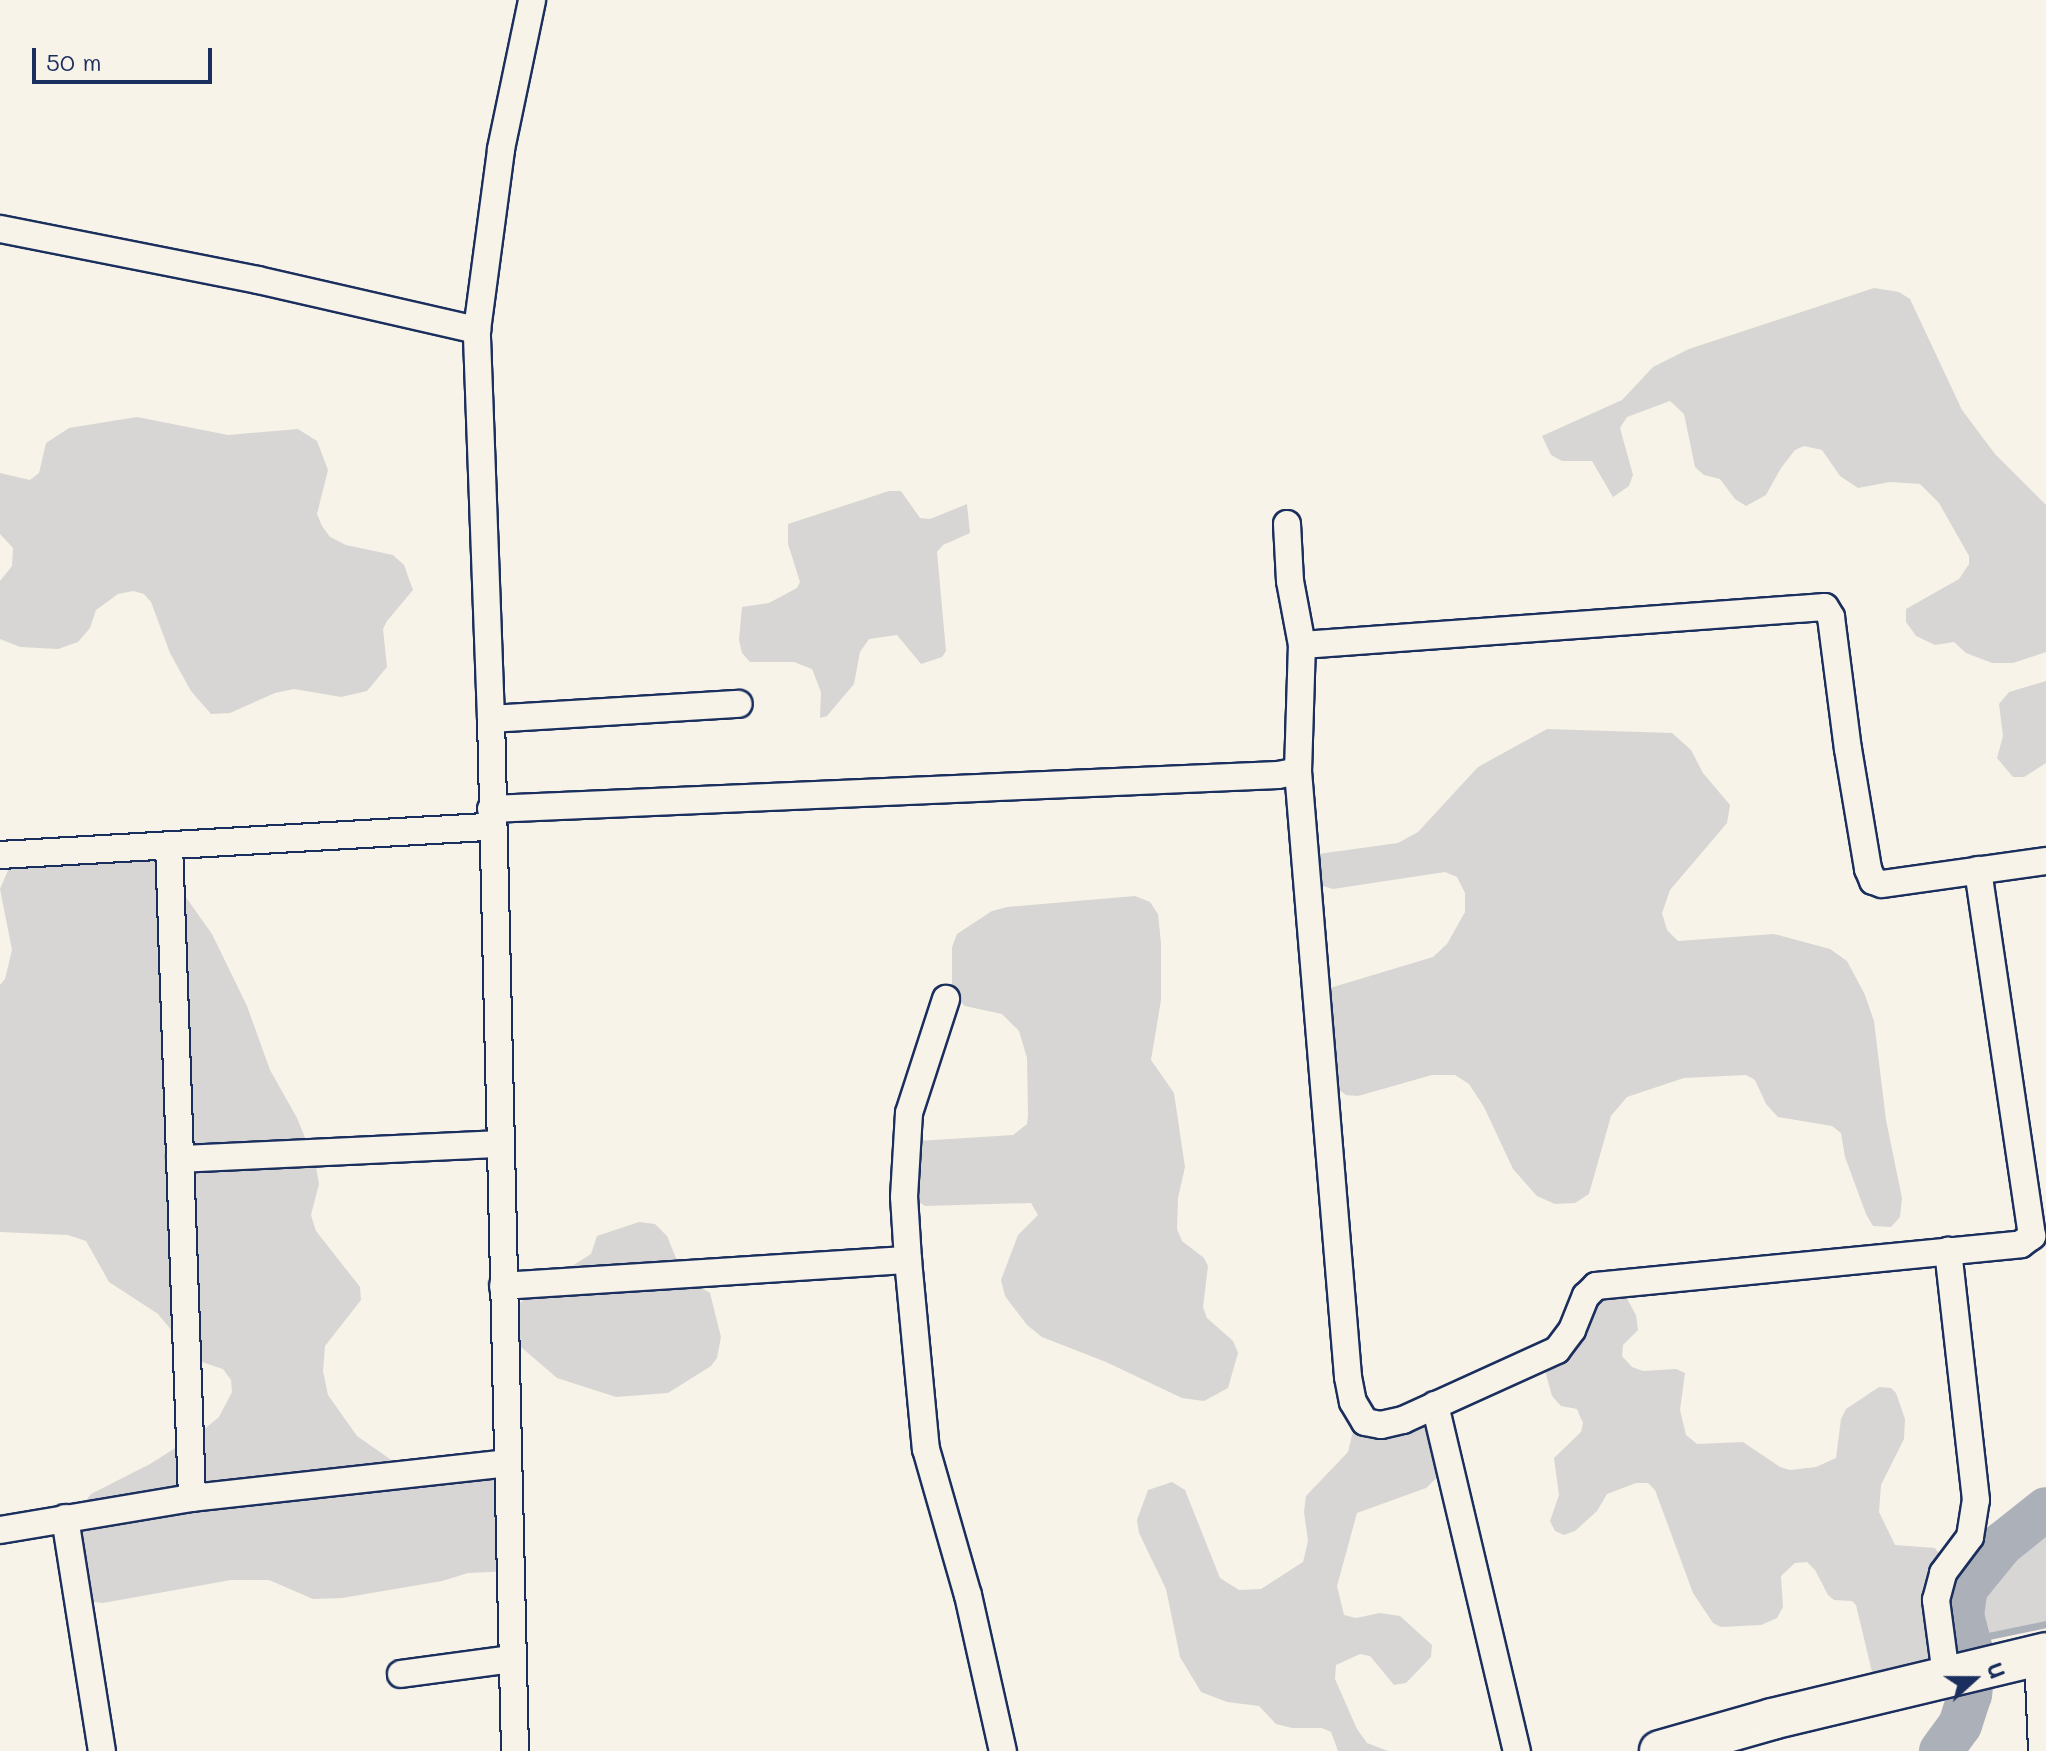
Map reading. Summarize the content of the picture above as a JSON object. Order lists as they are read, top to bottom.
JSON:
{
  "scale_bar": "50 m",
  "north": "right"
}
